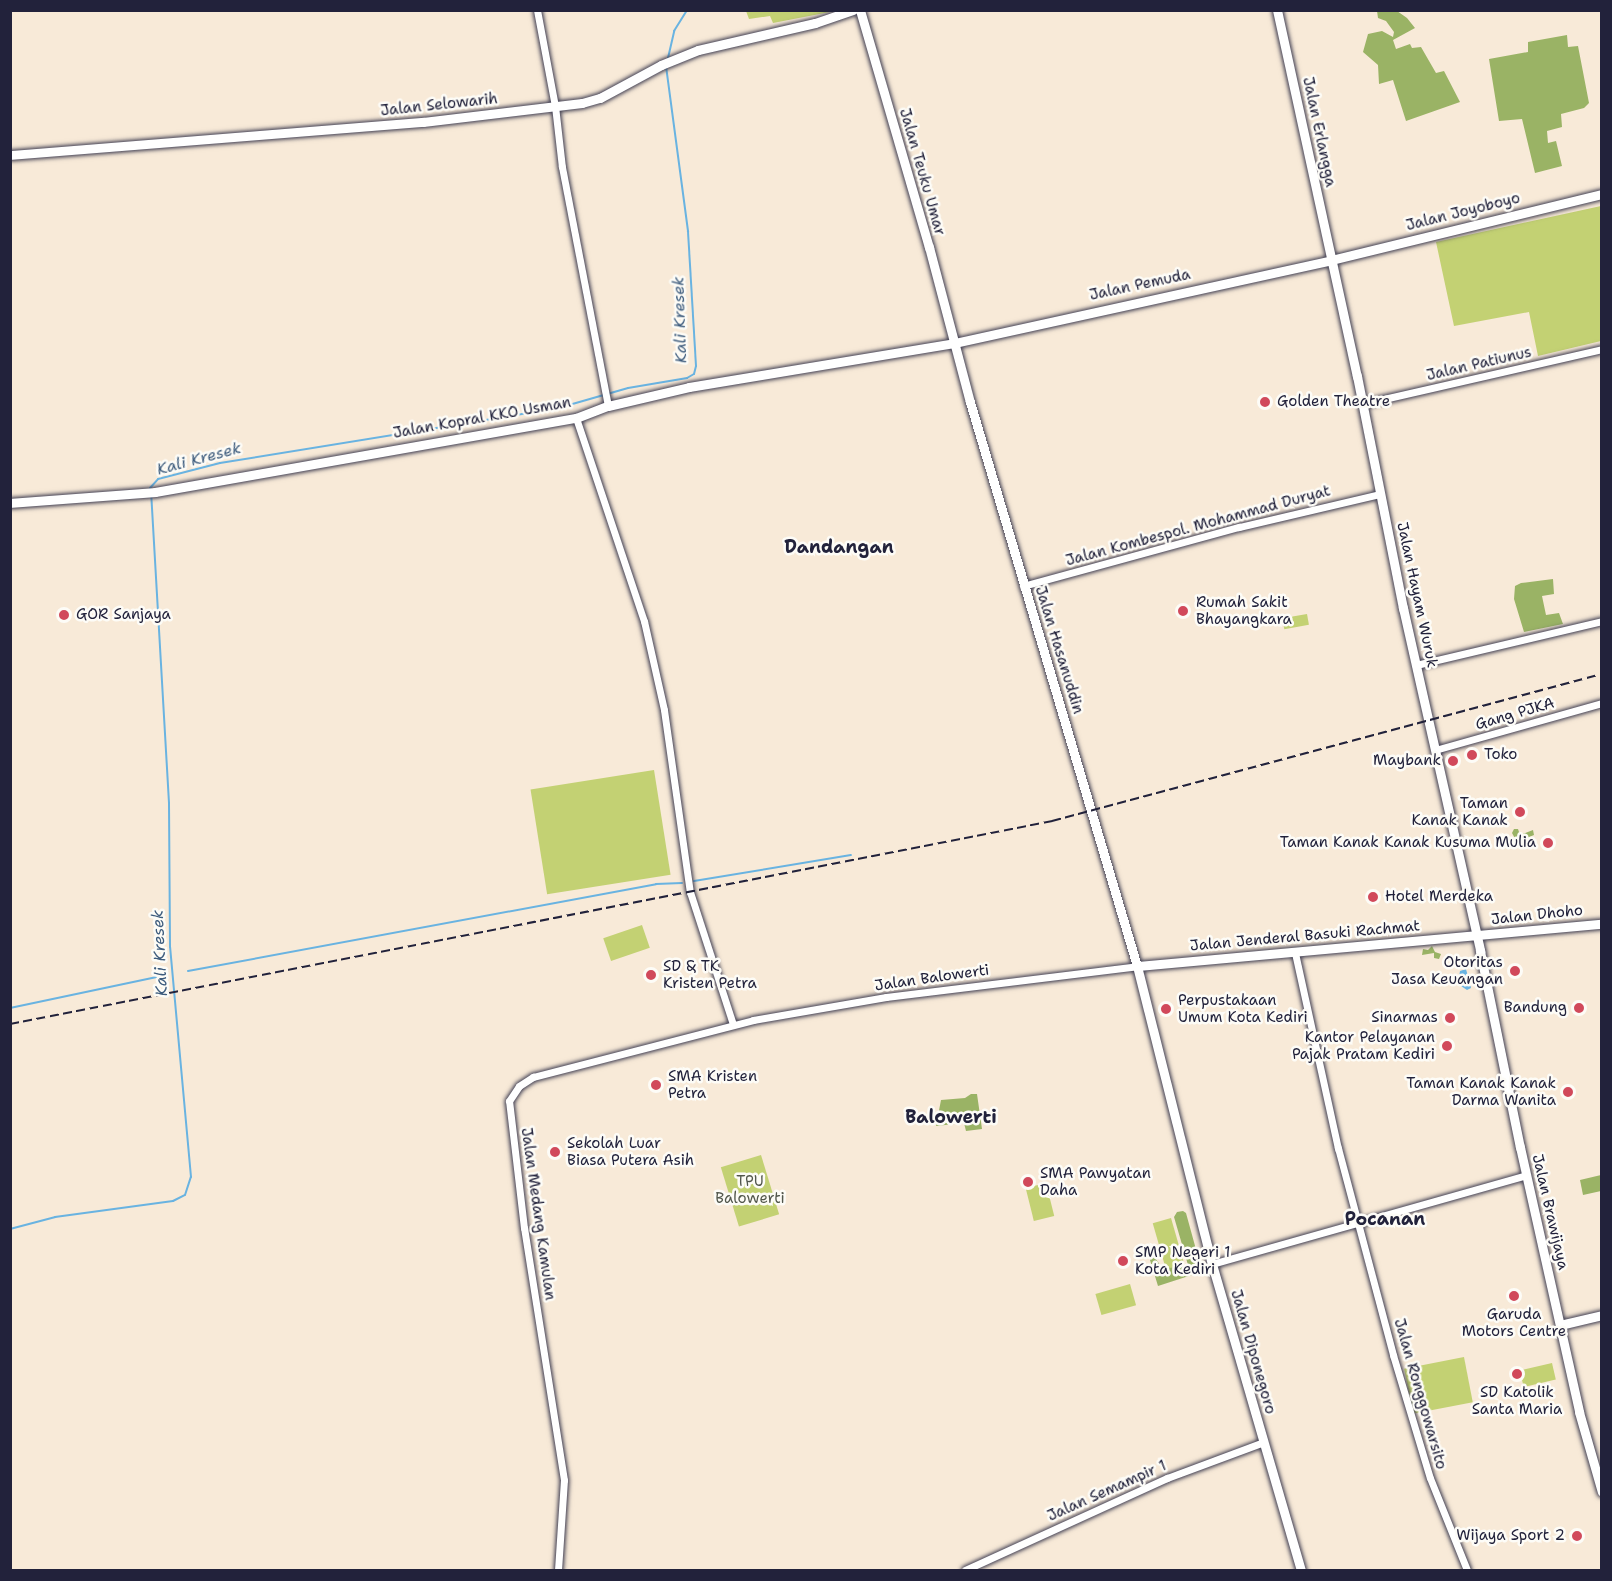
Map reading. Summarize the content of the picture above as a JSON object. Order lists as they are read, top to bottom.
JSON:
{
  "streets": {
    "main road": [
      "Jalan Selowarih",
      "Jalan Erlangga",
      "Jalan Teuku Umar",
      "Jalan Joyoboyo",
      "Jalan Pemuda",
      "Jalan Kopral KKO Usman",
      "Jalan Hayam Wuruk",
      "Jalan Hasanuddin",
      "Jalan Dhoho",
      "Jalan Jenderal Basuki Rachmat",
      "Jalan Brawijaya",
      "Jalan Diponegoro"
    ],
    "street": [
      "Jalan Patiunus",
      "Jalan Kombespol. Mohammad Duryat",
      "Gang PJKA",
      "Jalan Balowerti",
      "Jalan Medang Kamulan",
      "Jalan Ronggowarsito",
      "Jalan Semampir 1"
    ]
  },
  "crossings": [
    ["Jalan Erlangga", "Jalan Joyoboyo"],
    ["Jalan Erlangga", "Jalan Pemuda"],
    ["Jalan Erlangga", "Jalan Hayam Wuruk"],
    ["Jalan Teuku Umar", "Jalan Pemuda"],
    ["Jalan Teuku Umar", "Jalan Kopral KKO Usman"],
    ["Jalan Teuku Umar", "Jalan Hasanuddin"],
    ["Jalan Joyoboyo", "Jalan Pemuda"],
    ["Jalan Joyoboyo", "Jalan Hayam Wuruk"],
    ["Jalan Pemuda", "Jalan Kopral KKO Usman"],
    ["Jalan Pemuda", "Jalan Hayam Wuruk"],
    ["Jalan Pemuda", "Jalan Hasanuddin"],
    ["Jalan Patiunus", "Jalan Hayam Wuruk"],
    ["Jalan Kopral KKO Usman", "Jalan Hasanuddin"],
    ["Jalan Kombespol. Mohammad Duryat", "Jalan Hayam Wuruk"],
    ["Jalan Kombespol. Mohammad Duryat", "Jalan Hasanuddin"],
    ["Jalan Hayam Wuruk", "Gang PJKA"],
    ["Jalan Hayam Wuruk", "Jalan Dhoho"],
    ["Jalan Hayam Wuruk", "Jalan Jenderal Basuki Rachmat"],
    ["Jalan Hayam Wuruk", "Jalan Brawijaya"],
    ["Jalan Hasanuddin", "Jalan Jenderal Basuki Rachmat"],
    ["Jalan Hasanuddin", "Jalan Balowerti"],
    ["Jalan Hasanuddin", "Jalan Diponegoro"],
    ["Jalan Dhoho", "Jalan Jenderal Basuki Rachmat"],
    ["Jalan Dhoho", "Jalan Brawijaya"],
    ["Jalan Jenderal Basuki Rachmat", "Jalan Balowerti"],
    ["Jalan Jenderal Basuki Rachmat", "Jalan Brawijaya"],
    ["Jalan Jenderal Basuki Rachmat", "Jalan Diponegoro"],
    ["Jalan Jenderal Basuki Rachmat", "Jalan Ronggowarsito"],
    ["Jalan Balowerti", "Jalan Medang Kamulan"],
    ["Jalan Balowerti", "Jalan Diponegoro"],
    ["Jalan Diponegoro", "Jalan Semampir 1"]
  ],
  "districts": ["Dandangan", "Balowerti", "Pocanan"],
  "water": ["Kali Kresek"],
  "parks": ["TPU Balowerti"],
  "places": [
    "Golden Theatre",
    "Rumah Sakit Bhayangkara",
    "GOR Sanjaya",
    "Toko",
    "Maybank",
    "Taman Kanak Kanak",
    "Taman Kanak Kanak Kusuma Mulia",
    "Hotel Merdeka",
    "Otoritas Jasa Keuangan",
    "SD & TK Kristen Petra",
    "Bandung",
    "Perpustakaan Umum Kota Kediri",
    "Sinarmas",
    "Kantor Pelayanan Pajak Pratam Kediri",
    "SMA Kristen Petra",
    "Taman Kanak Kanak Darma Wanita",
    "Sekolah Luar Biasa Putera Asih",
    "SMA Pawyatan Daha",
    "SMP Negeri 1 Kota Kediri",
    "Garuda Motors Centre",
    "SD Katolik Santa Maria",
    "Wijaya Sport 2"
  ]
}
